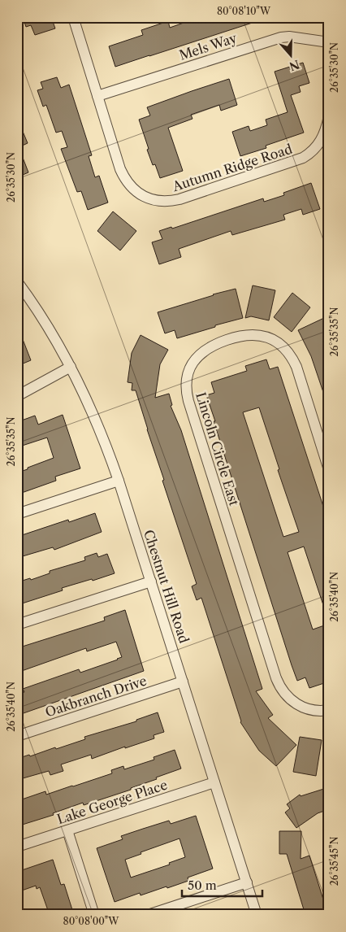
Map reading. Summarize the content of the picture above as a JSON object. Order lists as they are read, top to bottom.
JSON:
{
  "streets": {
    "street": [
      "Mels Way",
      "Autumn Ridge Road",
      "Lincoln Circle East",
      "Chestnut Hill Road",
      "Oakbranch Drive",
      "Lake George Place"
    ]
  },
  "crossings": [
    ["Mels Way", "Autumn Ridge Road"],
    ["Chestnut Hill Road", "Oakbranch Drive"],
    ["Chestnut Hill Road", "Lake George Place"]
  ],
  "scale_bar": "50 m",
  "north": "bottom",
  "coordinates": [
    "80°08'10\"W",
    "26°35'30\"N",
    "26°35'35\"N",
    "26°35'40\"N",
    "26°35'45\"N",
    "80°08'00\"W"
  ]
}
